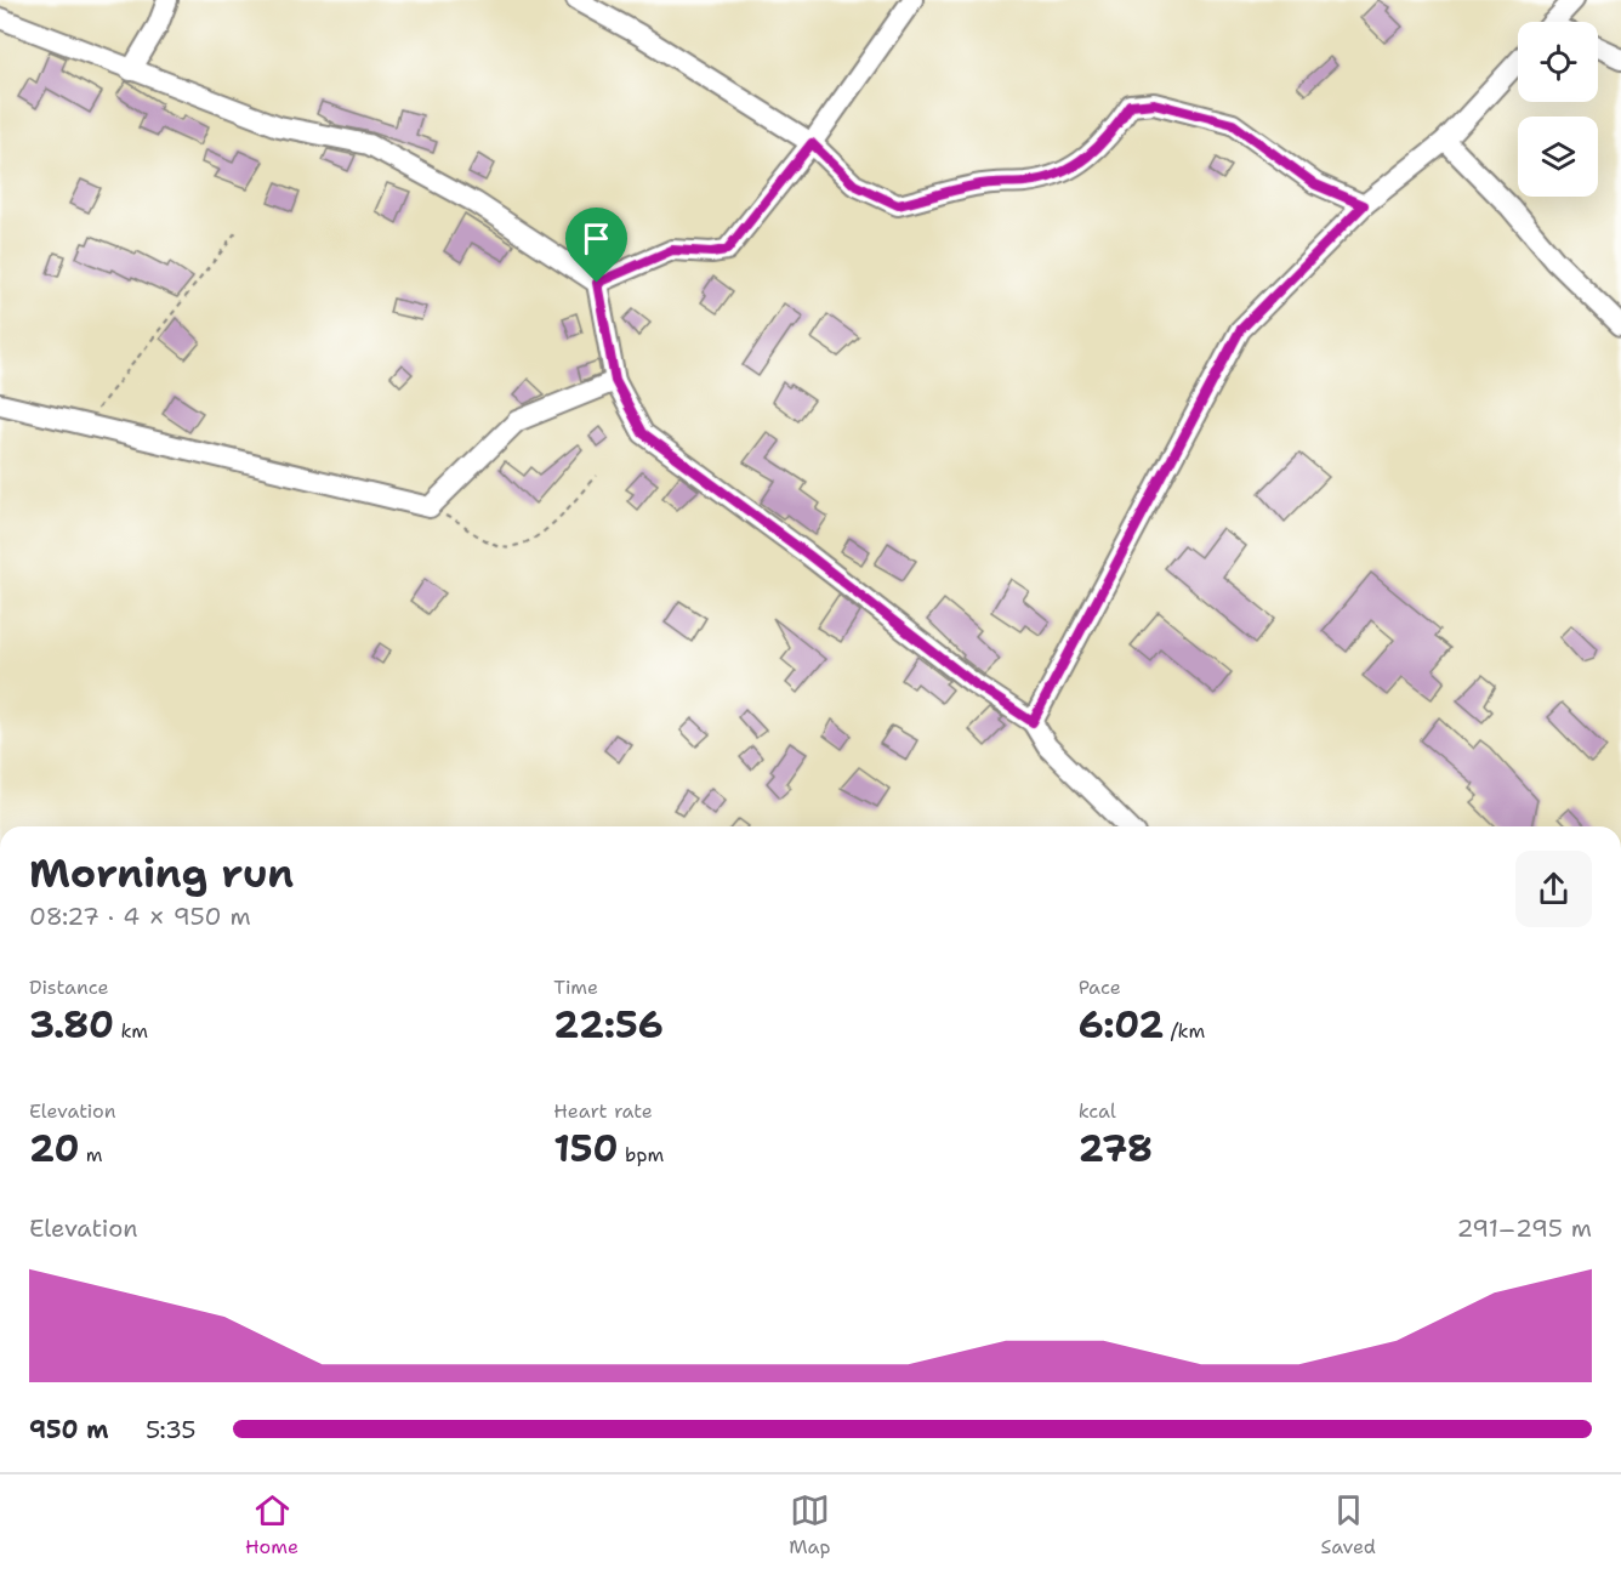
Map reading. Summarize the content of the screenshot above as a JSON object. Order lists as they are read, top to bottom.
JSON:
{
  "page": {
    "heading": ["Morning run", "08:27 · 4 × 950 m"],
    "stats": [
      ["Distance", "3.80 km"],
      ["Time", "22:56"],
      ["Pace", "6:02 /km"],
      ["Elevation", "20 m"],
      ["Heart rate", "150 bpm"],
      ["kcal", "278"]
    ],
    "chart": ["Elevation", "291–295 m"],
    "list": [
      {
        "name": "950 m",
        "note": "5:35"
      }
    ],
    "tabs": ["Home", "Map", "Saved"]
  }
}
